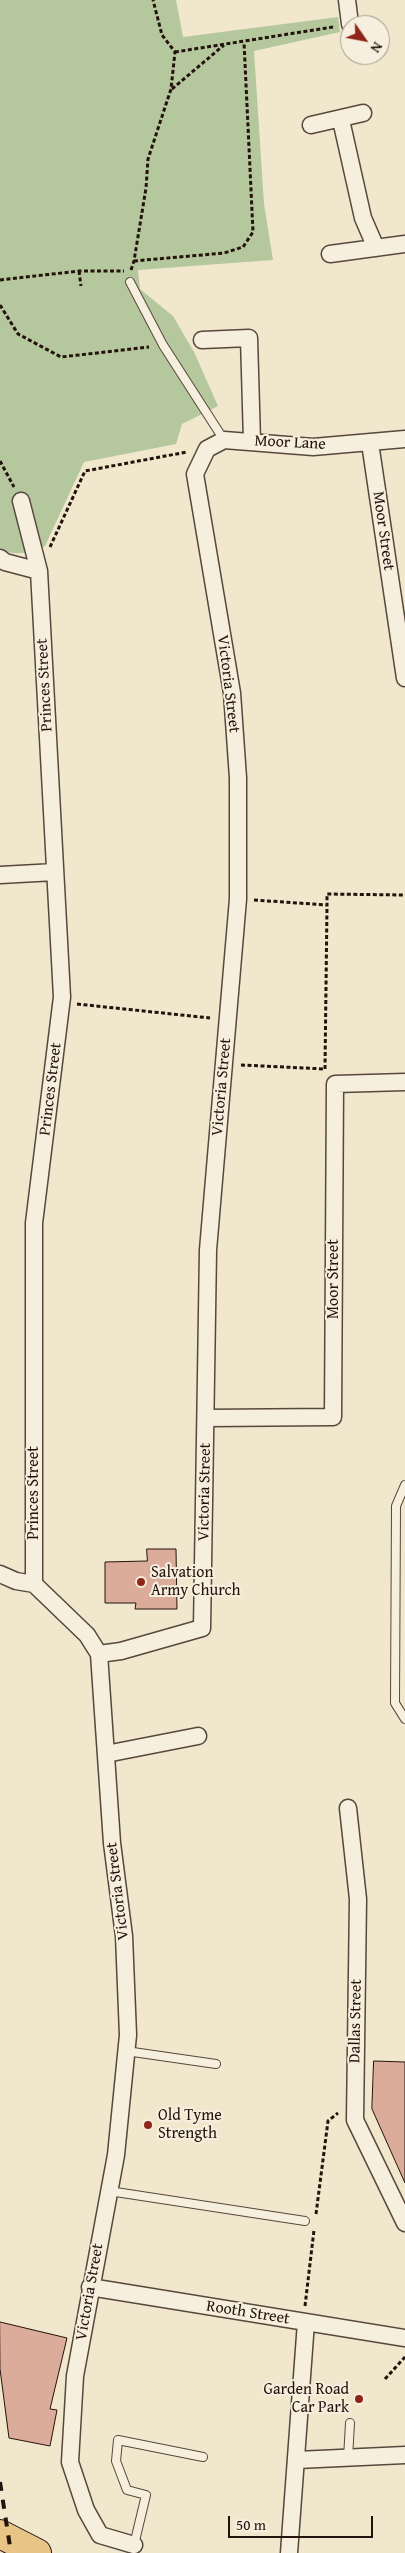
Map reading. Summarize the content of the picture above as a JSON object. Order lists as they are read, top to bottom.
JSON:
{
  "streets": {
    "street": [
      "Moor Lane",
      "Moor Street",
      "Victoria Street",
      "Princes Street",
      "Dallas Street",
      "Rooth Street"
    ]
  },
  "crossings": [
    ["Moor Lane", "Moor Street"],
    ["Moor Lane", "Victoria Street"],
    ["Moor Street", "Victoria Street"],
    ["Victoria Street", "Rooth Street"]
  ],
  "places": ["Salvation Army Church", "Old Tyme Strength", "Garden Road Car Park"],
  "scale_bar": "50 m",
  "north": "bottom right"
}
